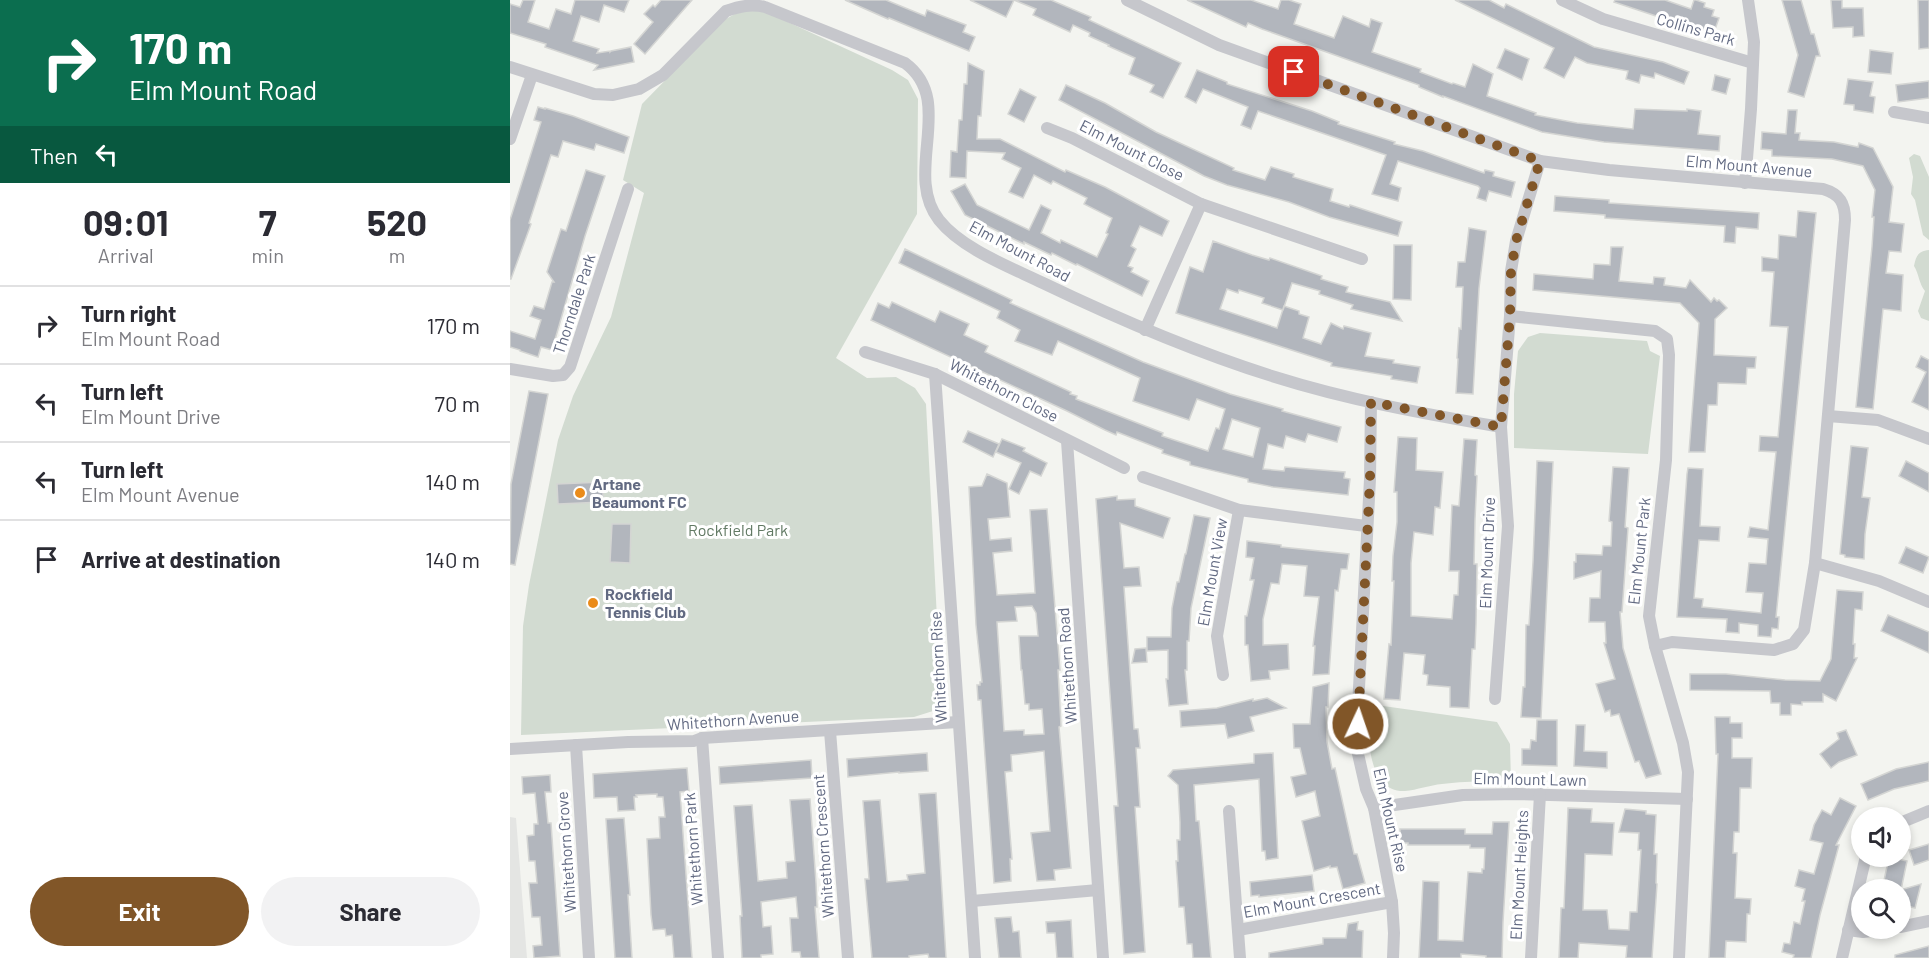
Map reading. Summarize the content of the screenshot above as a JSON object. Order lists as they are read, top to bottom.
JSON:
{
  "streets": {
    "street": [
      "Collins Park",
      "Elm Mount Close",
      "Elm Mount Avenue",
      "Elm Mount Road",
      "Thorndale Park",
      "Whitethorn Close",
      "Elm Mount Park",
      "Elm Mount Drive",
      "Elm Mount View",
      "Whitethorn Road",
      "Whitethorn Rise",
      "Whitethorn Avenue",
      "Elm Mount Lawn",
      "Elm Mount Rise",
      "Whitethorn Crescent",
      "Whitethorn Park",
      "Whitethorn Grove",
      "Elm Mount Heights",
      "Elm Mount Crescent"
    ]
  },
  "crossings": [
    ["Elm Mount Avenue", "Elm Mount Park"],
    ["Elm Mount Avenue", "Elm Mount Drive"],
    ["Elm Mount Road", "Elm Mount Drive"],
    ["Elm Mount Road", "Elm Mount Rise"],
    ["Whitethorn Close", "Whitethorn Road"],
    ["Whitethorn Close", "Whitethorn Rise"],
    ["Elm Mount Park", "Elm Mount Drive"],
    ["Elm Mount Park", "Elm Mount Lawn"],
    ["Elm Mount View", "Elm Mount Rise"],
    ["Whitethorn Rise", "Whitethorn Avenue"],
    ["Whitethorn Avenue", "Whitethorn Crescent"],
    ["Whitethorn Avenue", "Whitethorn Park"],
    ["Whitethorn Avenue", "Whitethorn Grove"],
    ["Elm Mount Lawn", "Elm Mount Rise"],
    ["Elm Mount Lawn", "Elm Mount Heights"],
    ["Elm Mount Rise", "Elm Mount Crescent"]
  ],
  "parks": ["Rockfield Park"],
  "places": ["Artane Beaumont FC", "Rockfield Tennis Club"],
  "page": {
    "turn": ["170 m", "Elm Mount Road"],
    "then": "Then",
    "eta": [
      "09:01",
      "Arrival",
      "7",
      "min",
      "520",
      "m"
    ],
    "list": [
      {
        "name": "Turn right",
        "note": "Elm Mount Road",
        "value": "170 m"
      },
      {
        "name": "Turn left",
        "note": "Elm Mount Drive",
        "value": "70 m"
      },
      {
        "name": "Turn left",
        "note": "Elm Mount Avenue",
        "value": "140 m"
      },
      {
        "name": "Arrive at destination",
        "value": "140 m"
      }
    ],
    "buttons": ["Exit", "Share"]
  }
}
